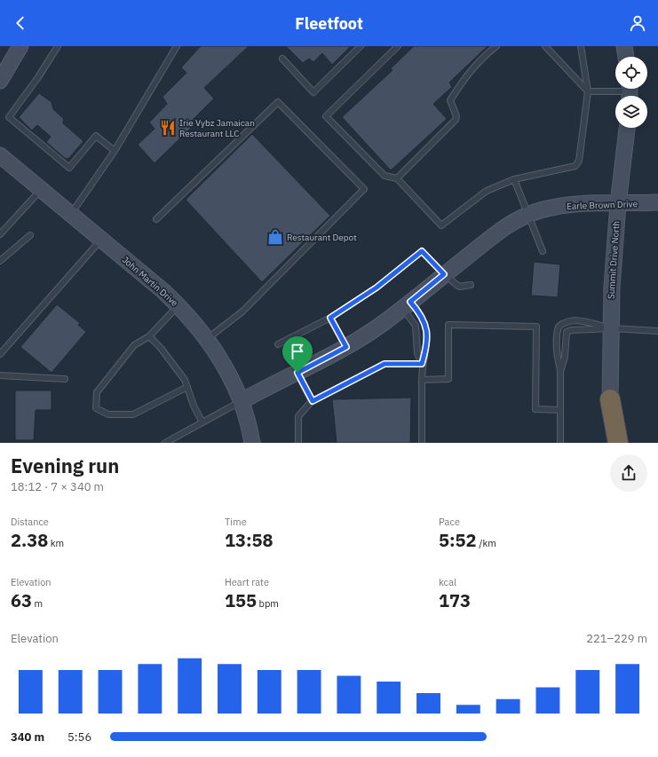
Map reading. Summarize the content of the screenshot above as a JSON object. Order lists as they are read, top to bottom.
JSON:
{
  "streets": {
    "street": ["Earle Brown Drive", "Summit Drive North", "John Martin Drive"]
  },
  "crossings": [
    ["Earle Brown Drive", "Summit Drive North"],
    ["Earle Brown Drive", "John Martin Drive"]
  ],
  "places": {
    "restaurant": ["Irie Vybz Jamaican Restaurant LLC"],
    "shop": ["Restaurant Depot"]
  },
  "page": {
    "header": "Fleetfoot",
    "heading": ["Evening run", "18:12 · 7 × 340 m"],
    "stats": [
      ["Distance", "2.38 km"],
      ["Time", "13:58"],
      ["Pace", "5:52 /km"],
      ["Elevation", "63 m"],
      ["Heart rate", "155 bpm"],
      ["kcal", "173"]
    ],
    "chart": ["Elevation", "221–229 m"],
    "list": [
      {
        "name": "340 m",
        "note": "5:56"
      }
    ]
  }
}
